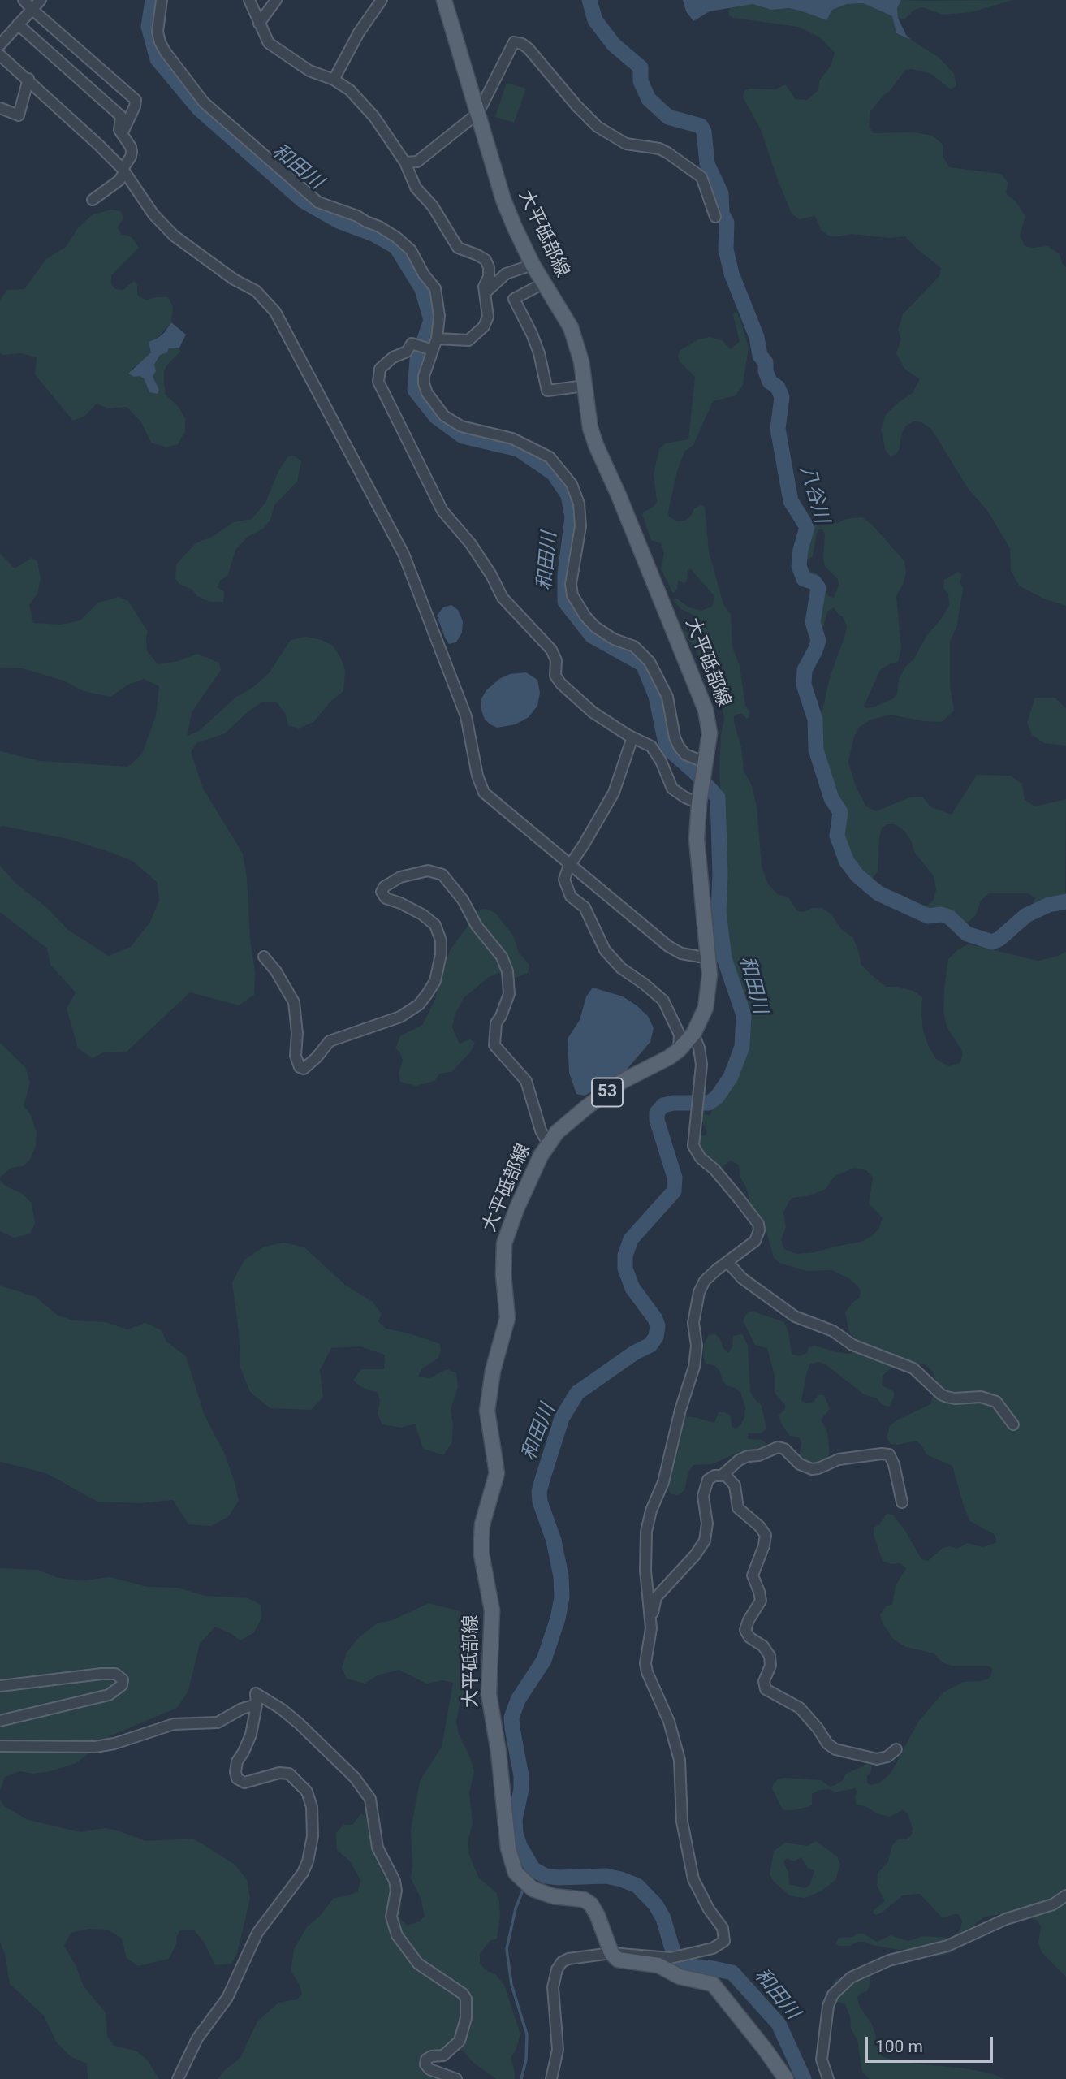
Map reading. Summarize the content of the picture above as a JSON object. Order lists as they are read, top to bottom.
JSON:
{
  "streets": {
    "main road": ["大平砥部線", "53"]
  },
  "water": ["和田川", "八谷川"],
  "scale_bar": "100 m"
}
